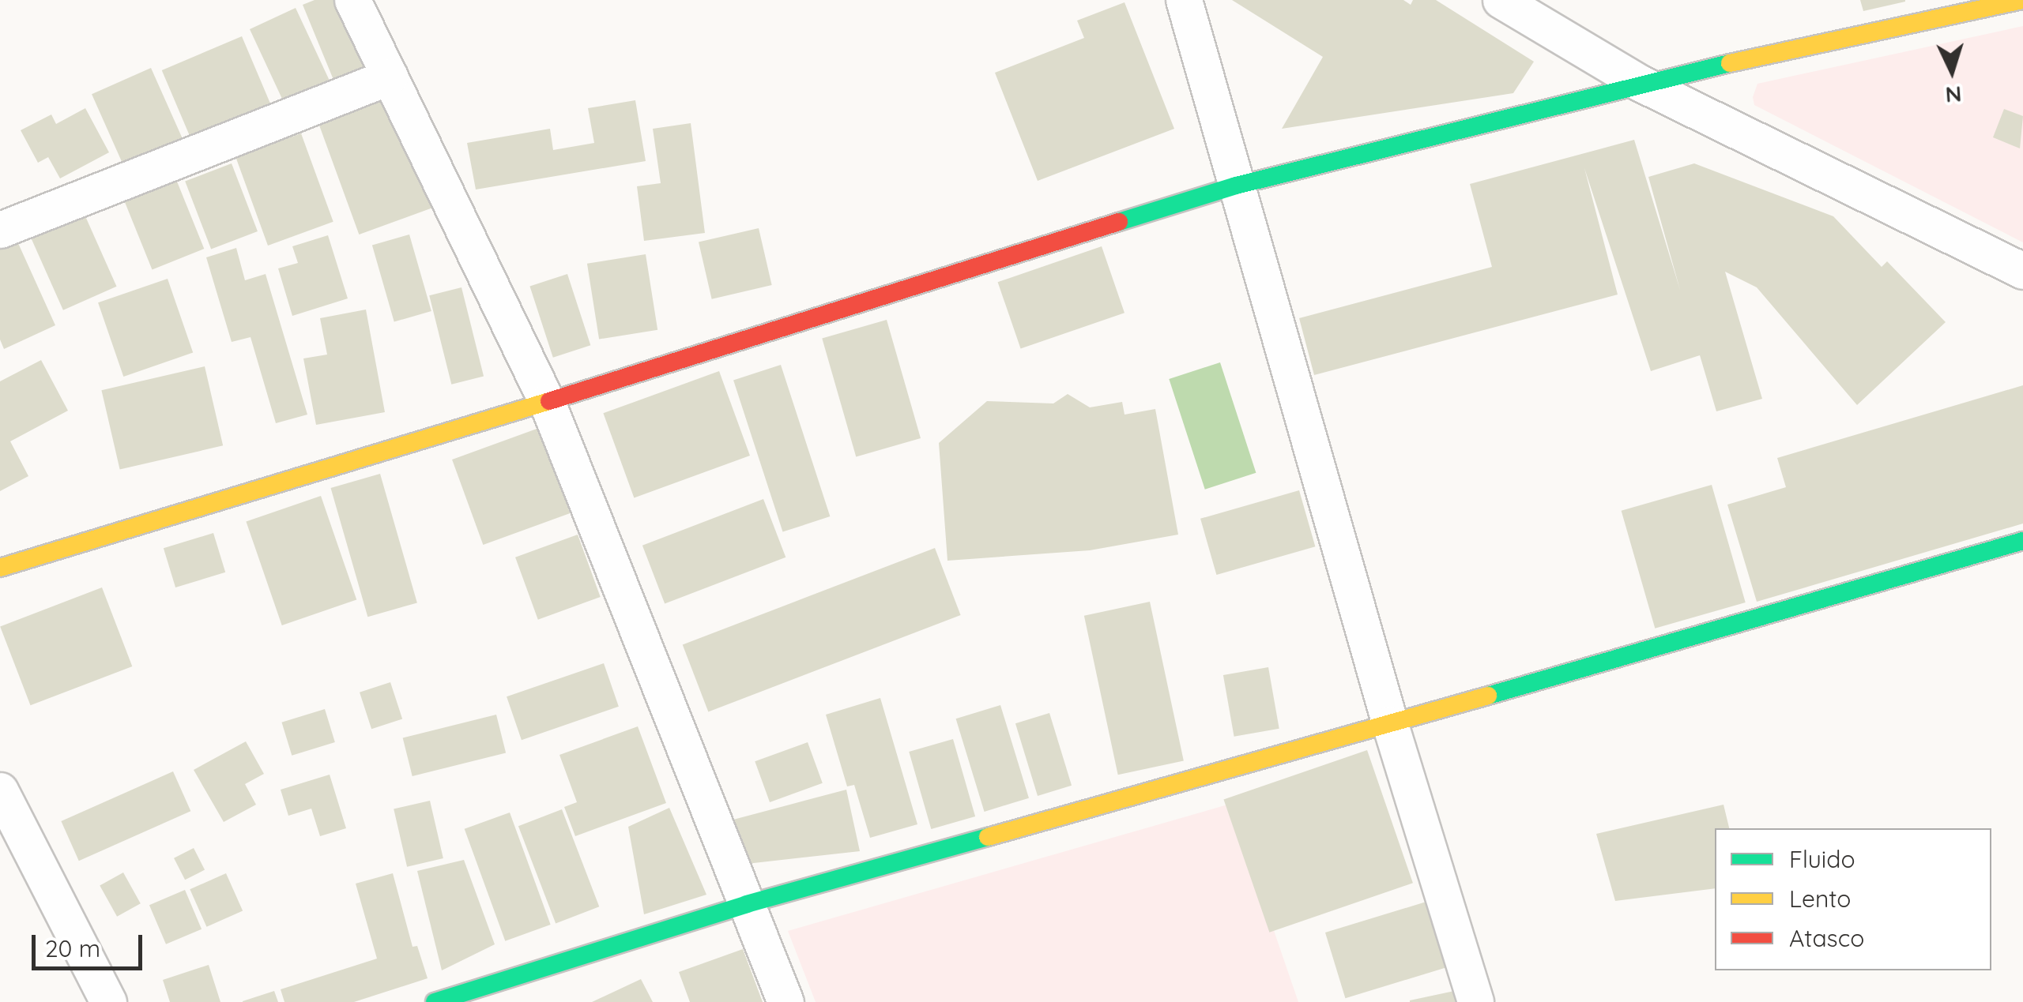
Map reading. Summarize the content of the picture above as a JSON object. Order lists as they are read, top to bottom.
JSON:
{
  "legend": ["Fluido", "Lento", "Atasco"],
  "scale_bar": "20 m",
  "north": "bottom"
}
